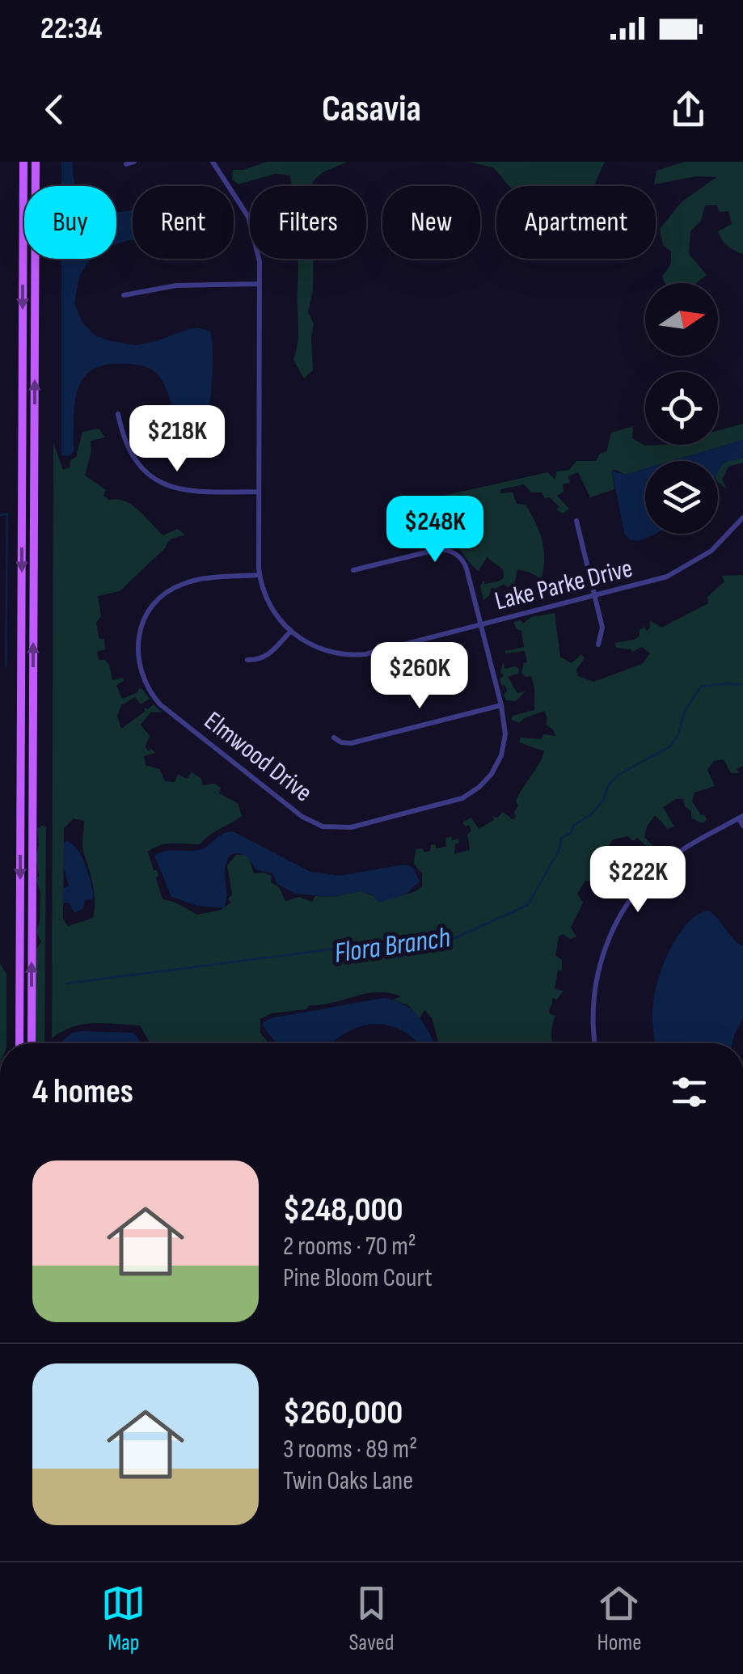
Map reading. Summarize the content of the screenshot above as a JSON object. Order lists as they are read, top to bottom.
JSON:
{
  "streets": {
    "street": ["Lake Parke Drive", "Elmwood Drive"]
  },
  "crossings": [
    ["Lake Parke Drive", "Elmwood Drive"]
  ],
  "water": ["Flora Branch"],
  "north": "right",
  "page": {
    "status": "22:34",
    "header": "Casavia",
    "chip": [
      "Buy",
      "Rent",
      "Filters",
      "New",
      "Apartment"
    ],
    "price": [
      "$218K",
      "$248K",
      "$260K",
      "$222K"
    ],
    "heading": "4 homes",
    "list": [
      {
        "name": "$248,000",
        "note": "2 rooms · 70 m² · Pine Bloom Court"
      },
      {
        "name": "$260,000",
        "note": "3 rooms · 89 m² · Twin Oaks Lane"
      }
    ],
    "tabs": ["Map", "Saved", "Home"]
  }
}
